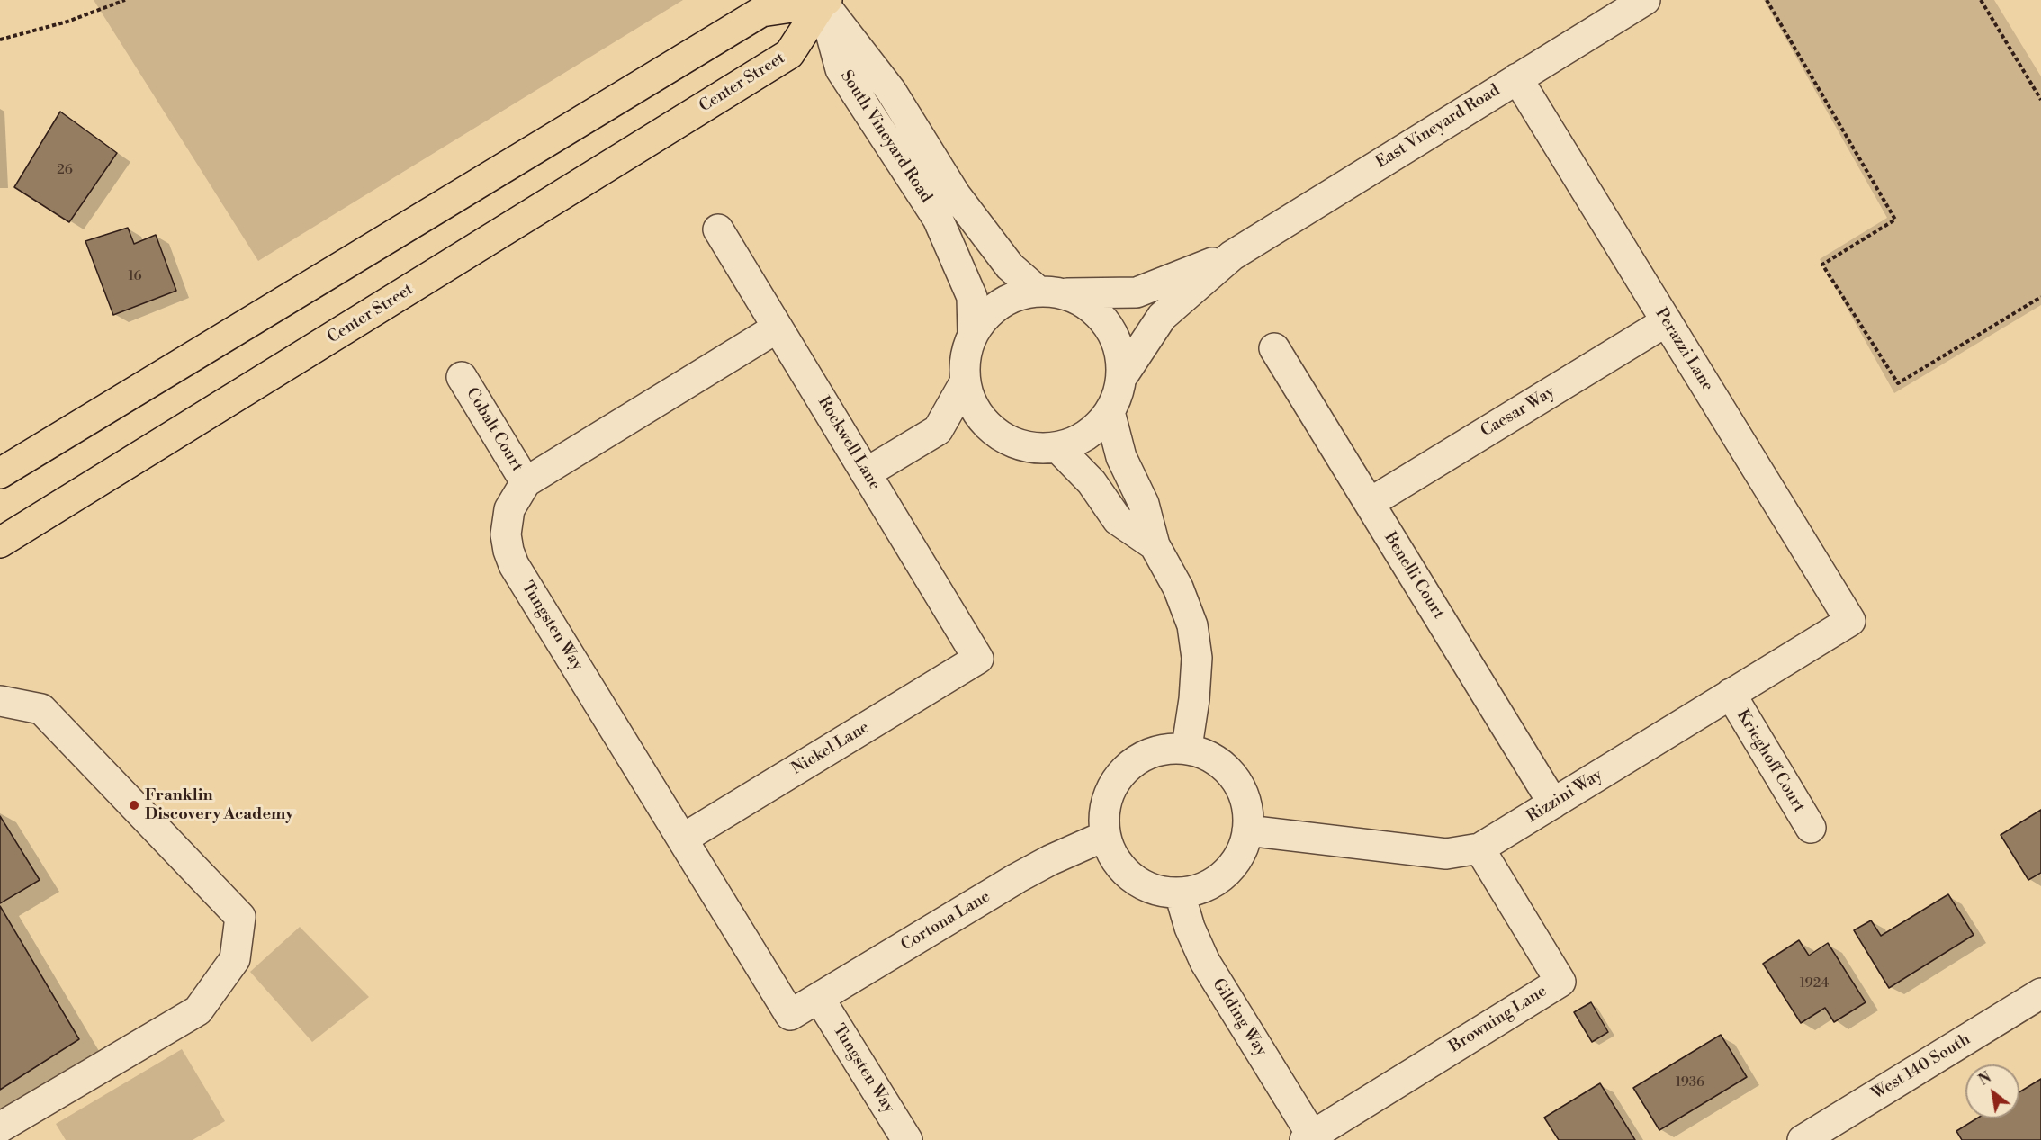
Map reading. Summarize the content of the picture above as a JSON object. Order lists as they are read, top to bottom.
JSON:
{
  "streets": {
    "main road": ["Center Street"],
    "street": [
      "East Vineyard Road",
      "South Vineyard Road",
      "Perazzi Lane",
      "Caesar Way",
      "Cobalt Court",
      "Rockwell Lane",
      "Benelli Court",
      "Tungsten Way",
      "Nickel Lane",
      "Krieghoff Court",
      "Rizzini Way",
      "Cortona Lane",
      "Gilding Way",
      "Browning Lane",
      "West 140 South"
    ]
  },
  "crossings": [
    ["Center Street", "South Vineyard Road"],
    ["East Vineyard Road", "South Vineyard Road"],
    ["East Vineyard Road", "Perazzi Lane"],
    ["Perazzi Lane", "Caesar Way"],
    ["Perazzi Lane", "Rizzini Way"],
    ["Caesar Way", "Benelli Court"],
    ["Cobalt Court", "Tungsten Way"],
    ["Rockwell Lane", "Tungsten Way"],
    ["Rockwell Lane", "Nickel Lane"],
    ["Benelli Court", "Rizzini Way"],
    ["Tungsten Way", "Nickel Lane"],
    ["Tungsten Way", "Cortona Lane"],
    ["Krieghoff Court", "Rizzini Way"],
    ["Rizzini Way", "Cortona Lane"],
    ["Rizzini Way", "Gilding Way"],
    ["Rizzini Way", "Browning Lane"],
    ["Cortona Lane", "Gilding Way"],
    ["Gilding Way", "Browning Lane"]
  ],
  "places": ["Franklin Discovery Academy"],
  "house_numbers": [
    "26",
    "16",
    "1924",
    "1936"
  ],
  "north": "top left"
}
